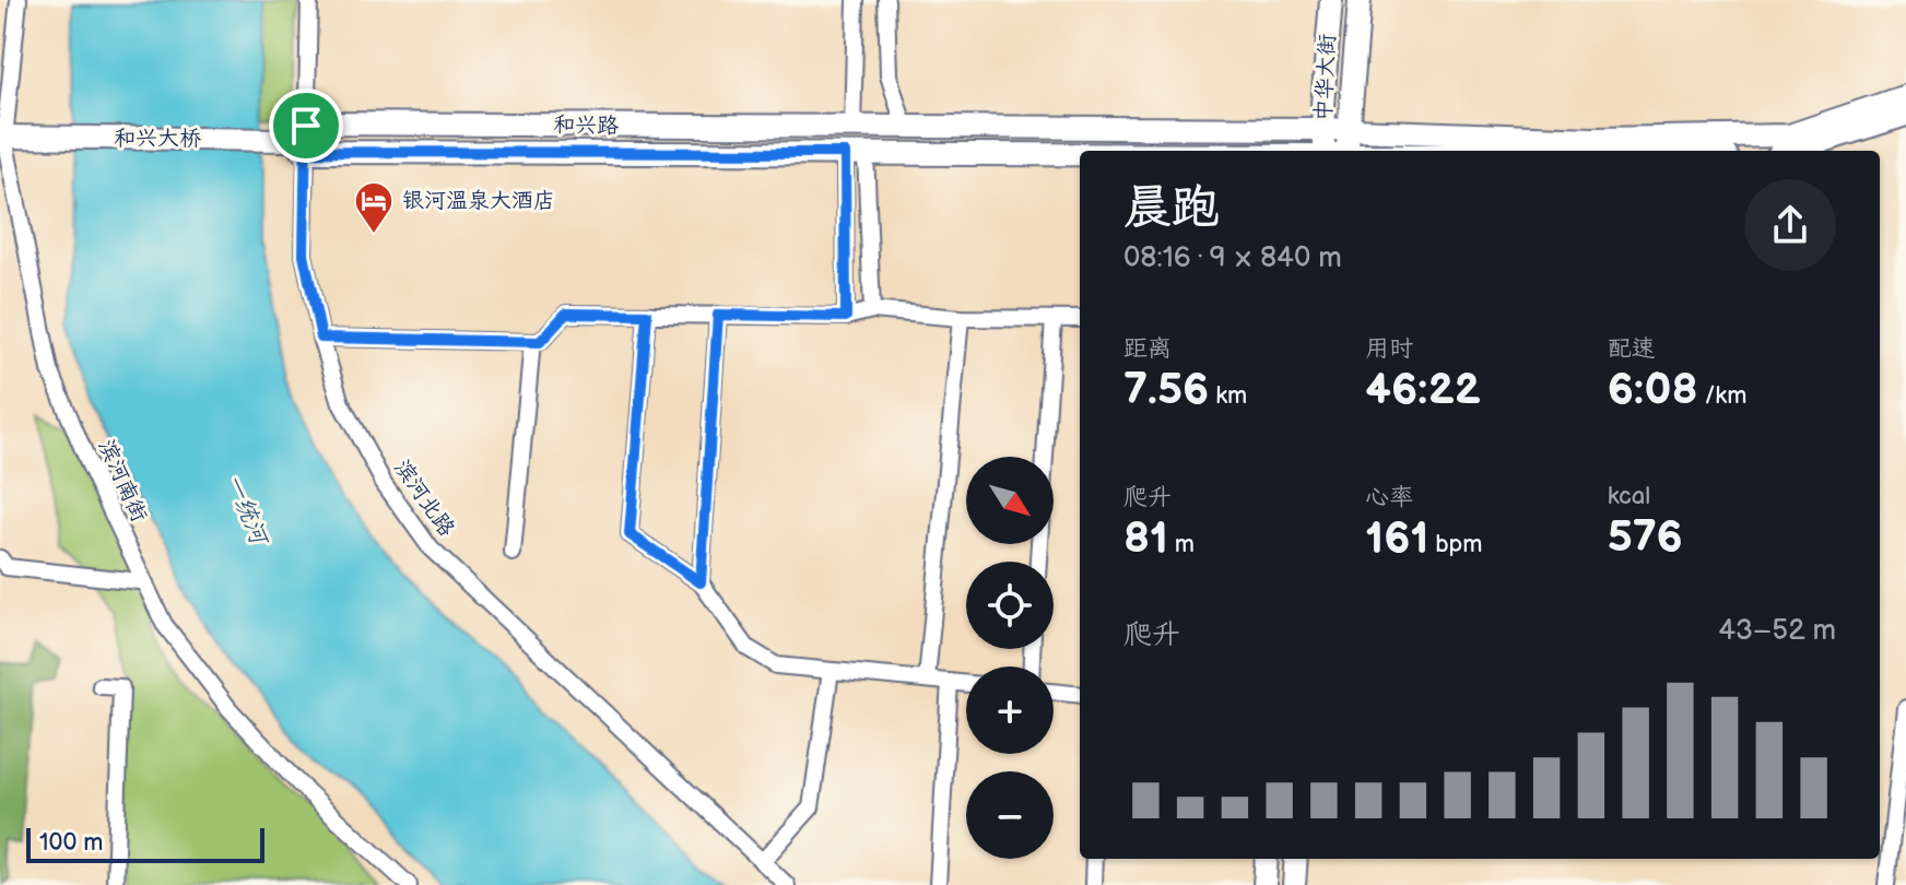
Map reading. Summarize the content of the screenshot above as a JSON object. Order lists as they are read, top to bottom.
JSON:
{
  "streets": {
    "street": [
      "中华大街",
      "和兴路",
      "和兴大桥",
      "滨河南街",
      "滨河北路"
    ]
  },
  "crossings": [
    ["中华大街", "和兴路"],
    ["和兴路", "和兴大桥"],
    ["和兴路", "滨河北路"],
    ["和兴大桥", "滨河南街"],
    ["和兴大桥", "滨河北路"]
  ],
  "water": ["一统河"],
  "places": {
    "hotel": ["银河温泉大酒店"]
  },
  "scale_bar": "100 m",
  "north": "bottom right",
  "page": {
    "heading": ["晨跑", "08:16 · 9 × 840 m"],
    "stats": [
      ["距离", "7.56 km"],
      ["用时", "46:22"],
      ["配速", "6:08 /km"],
      ["爬升", "81 m"],
      ["心率", "161 bpm"],
      ["kcal", "576"]
    ],
    "map_buttons": ["+", "−"],
    "chart": ["爬升", "43–52 m"],
    "scale": "100 m"
  }
}
